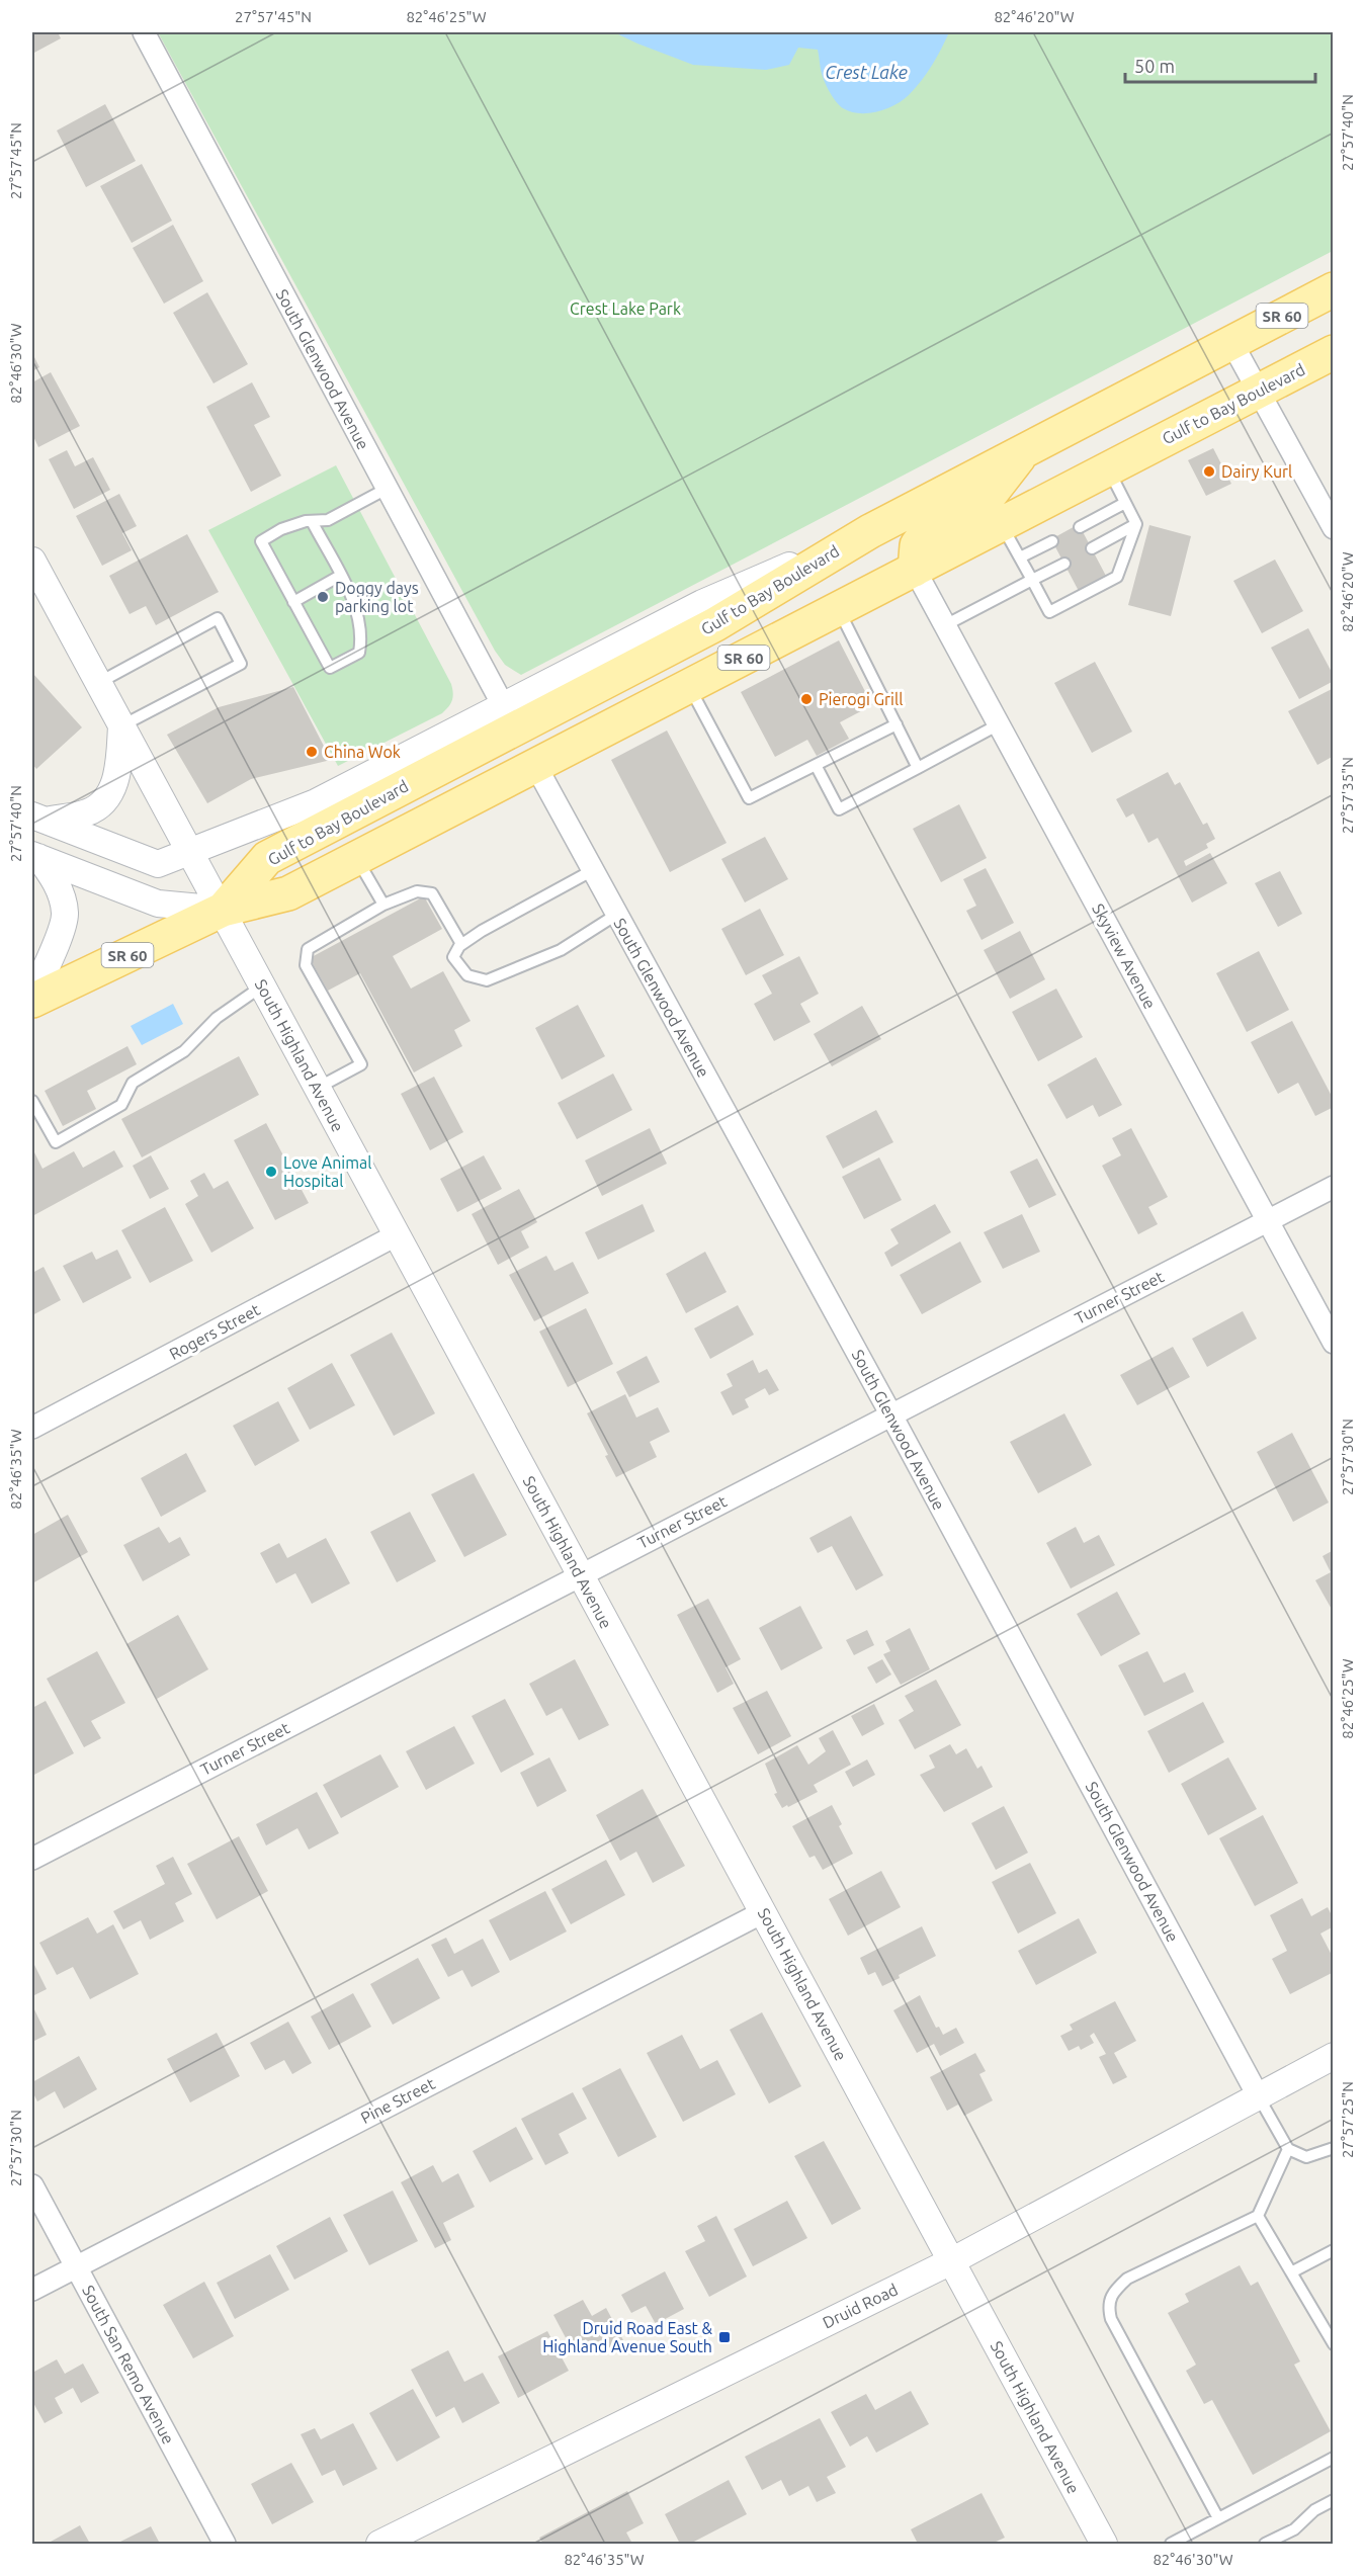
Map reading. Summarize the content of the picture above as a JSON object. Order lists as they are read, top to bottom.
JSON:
{
  "streets": {
    "main road": ["SR 60", "Gulf to Bay Boulevard"],
    "street": [
      "South Glenwood Avenue",
      "Skyview Avenue",
      "South Highland Avenue",
      "Turner Street",
      "Rogers Street",
      "Pine Street",
      "Druid Road",
      "South San Remo Avenue"
    ]
  },
  "crossings": [
    ["SR 60", "Gulf to Bay Boulevard"],
    ["SR 60", "South Highland Avenue"],
    ["South Glenwood Avenue", "Gulf to Bay Boulevard"],
    ["South Glenwood Avenue", "Turner Street"],
    ["South Glenwood Avenue", "Druid Road"],
    ["Gulf to Bay Boulevard", "Skyview Avenue"],
    ["Gulf to Bay Boulevard", "South Highland Avenue"],
    ["Skyview Avenue", "Turner Street"],
    ["South Highland Avenue", "Turner Street"],
    ["South Highland Avenue", "Rogers Street"],
    ["South Highland Avenue", "Pine Street"],
    ["South Highland Avenue", "Druid Road"],
    ["Pine Street", "South San Remo Avenue"]
  ],
  "water": ["Crest Lake"],
  "parks": ["Crest Lake Park"],
  "places": {
    "other": [
      "Dairy Kurl",
      "Doggy days parking lot",
      "Pierogi Grill",
      "China Wok",
      "Love Animal Hospital"
    ],
    "transit": ["Druid Road East & Highland Avenue South"]
  },
  "scale_bar": "50 m",
  "coordinates": [
    "27°57'45\"N",
    "82°46'25\"W",
    "82°46'20\"W",
    "27°57'40\"N",
    "82°46'30\"W",
    "27°57'35\"N",
    "27°57'30\"N",
    "82°46'35\"W",
    "27°57'25\"N"
  ]
}
